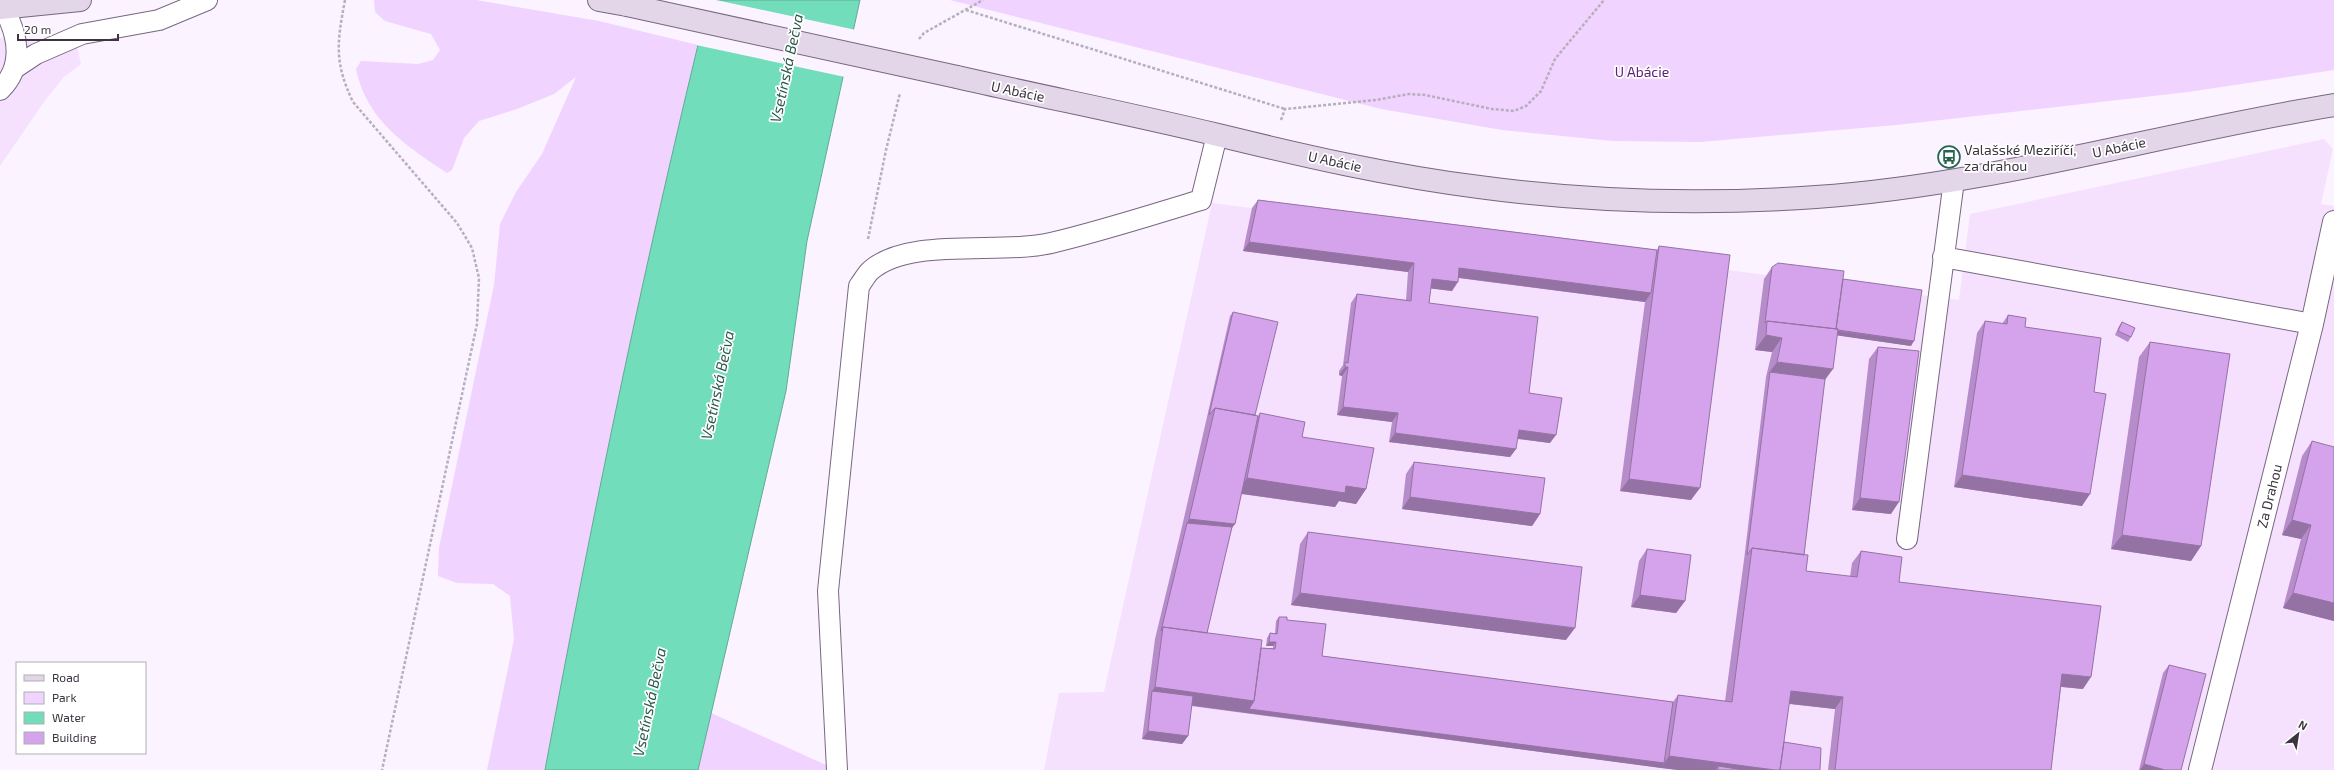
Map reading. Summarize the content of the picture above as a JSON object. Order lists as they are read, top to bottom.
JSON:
{
  "streets": {
    "main road": ["U Abácie"],
    "street": ["Za Drahou"]
  },
  "water": ["Vsetínská Bečva"],
  "parks": ["U Abácie"],
  "places": {
    "bus stop": ["Valašské Meziříčí, za drahou"]
  },
  "legend": [
    "Road",
    "Park",
    "Water",
    "Building"
  ],
  "scale_bar": "20 m",
  "north": "top right"
}
